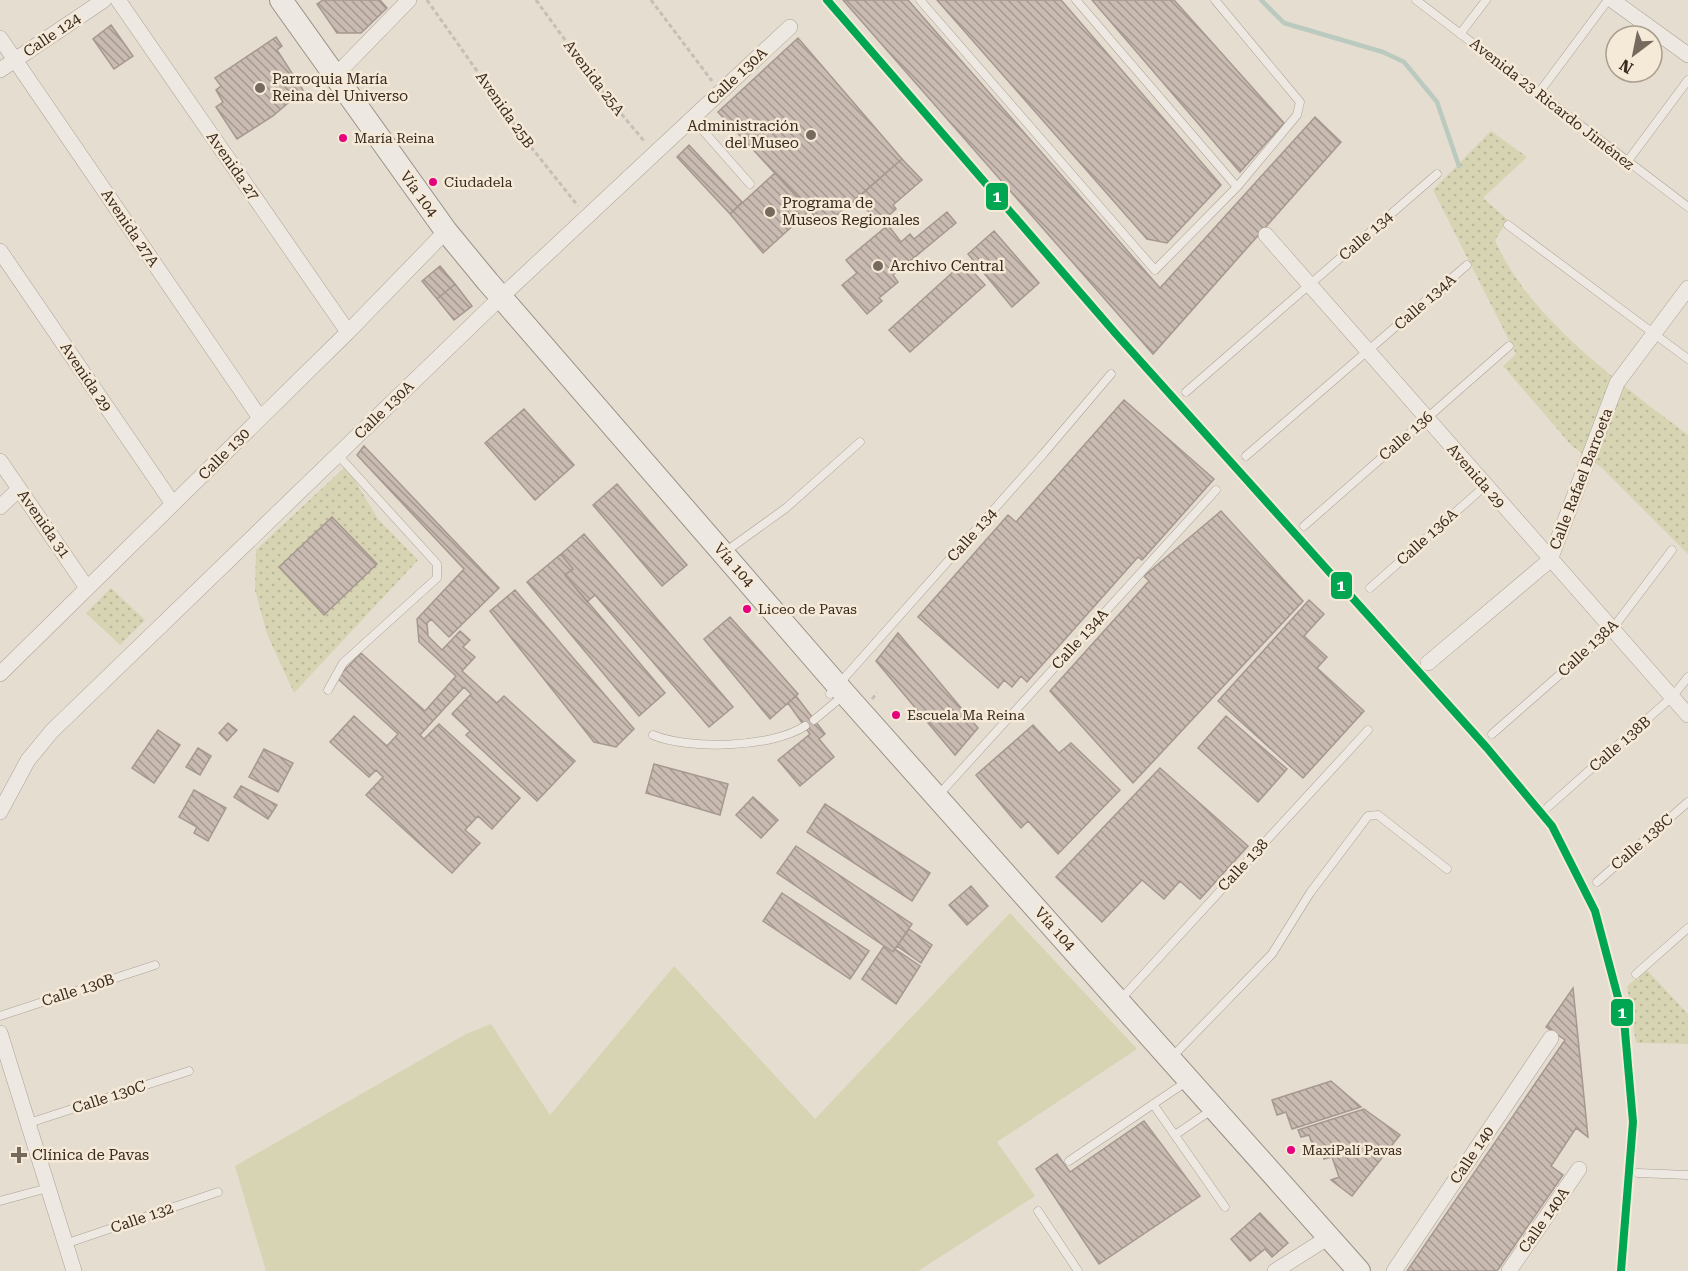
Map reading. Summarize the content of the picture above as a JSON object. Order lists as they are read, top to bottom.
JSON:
{
  "streets": {
    "main road": ["Vía 104"],
    "street": [
      "Calle 124",
      "Calle 130A",
      "Avenida 27",
      "Avenida 27A",
      "Avenida 29",
      "Calle 130",
      "Calle Rafael Barroeta",
      "Avenida 31",
      "Calle 140",
      "Calle 140A"
    ],
    "lane": [
      "Avenida 23 Ricardo Jiménez",
      "Calle 134",
      "Calle 134A",
      "Calle 136",
      "Calle 136A",
      "Calle 138A",
      "Calle 138B",
      "Calle 138C",
      "Calle 138",
      "Calle 130B",
      "Calle 130C",
      "Calle 132"
    ],
    "path": ["Avenida 25A", "Avenida 25B"]
  },
  "crossings": [
    ["Calle 124", "Avenida 27A"],
    ["Calle 130A", "Avenida 25A"],
    ["Calle 130A", "Avenida 25B"],
    ["Calle 130A", "Vía 104"],
    ["Avenida 27", "Calle 130"],
    ["Vía 104", "Calle 134"],
    ["Vía 104", "Calle 130"],
    ["Vía 104", "Calle 138"],
    ["Avenida 27A", "Calle 130"],
    ["Calle 134", "Avenida 29"],
    ["Calle 134A", "Avenida 29"],
    ["Avenida 29", "Calle 136"],
    ["Avenida 29", "Calle 130"],
    ["Avenida 29", "Calle Rafael Barroeta"],
    ["Avenida 29", "Calle 136A"],
    ["Avenida 29", "Calle 138A"],
    ["Avenida 29", "Calle 138B"],
    ["Calle 130", "Avenida 31"]
  ],
  "places": {
    "other": [
      "Parroquia María Reina del Universo",
      "Administración del Museo",
      "María Reina",
      "Ciudadela",
      "Programa de Museos Regionales",
      "Archivo Central",
      "Liceo de Pavas",
      "Escuela Ma Reina",
      "MaxiPalí Pavas"
    ],
    "health": ["Clínica de Pavas"]
  },
  "lines": ["transit line 1"],
  "north": "bottom left"
}
